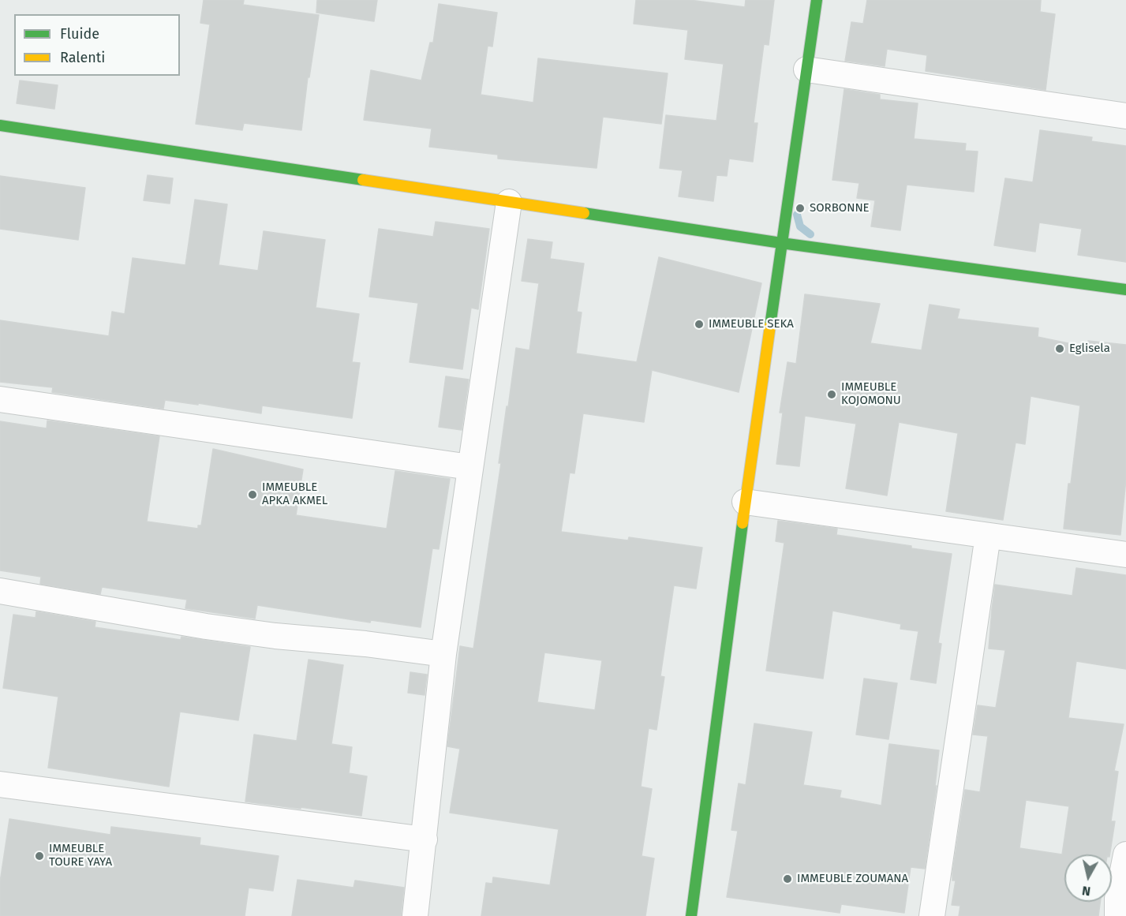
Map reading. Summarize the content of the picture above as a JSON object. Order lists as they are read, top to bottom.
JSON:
{
  "places": [
    "SORBONNE",
    "IMMEUBLE SEKA",
    "Eglisela",
    "IMMEUBLE KOJOMONU",
    "IMMEUBLE APKA AKMEL",
    "IMMEUBLE TOURE YAYA",
    "IMMEUBLE ZOUMANA"
  ],
  "legend": ["Fluide", "Ralenti"],
  "north": "bottom"
}
